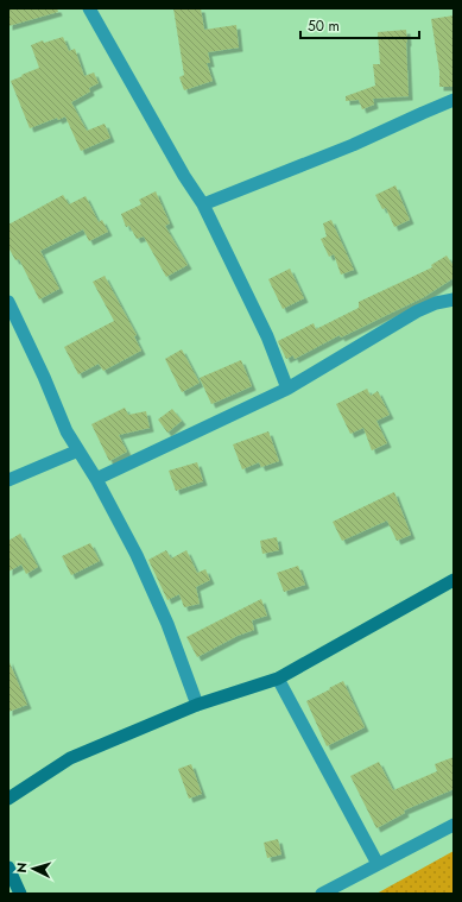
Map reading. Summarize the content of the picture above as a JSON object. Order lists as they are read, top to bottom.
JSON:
{
  "scale_bar": "50 m",
  "north": "left"
}
